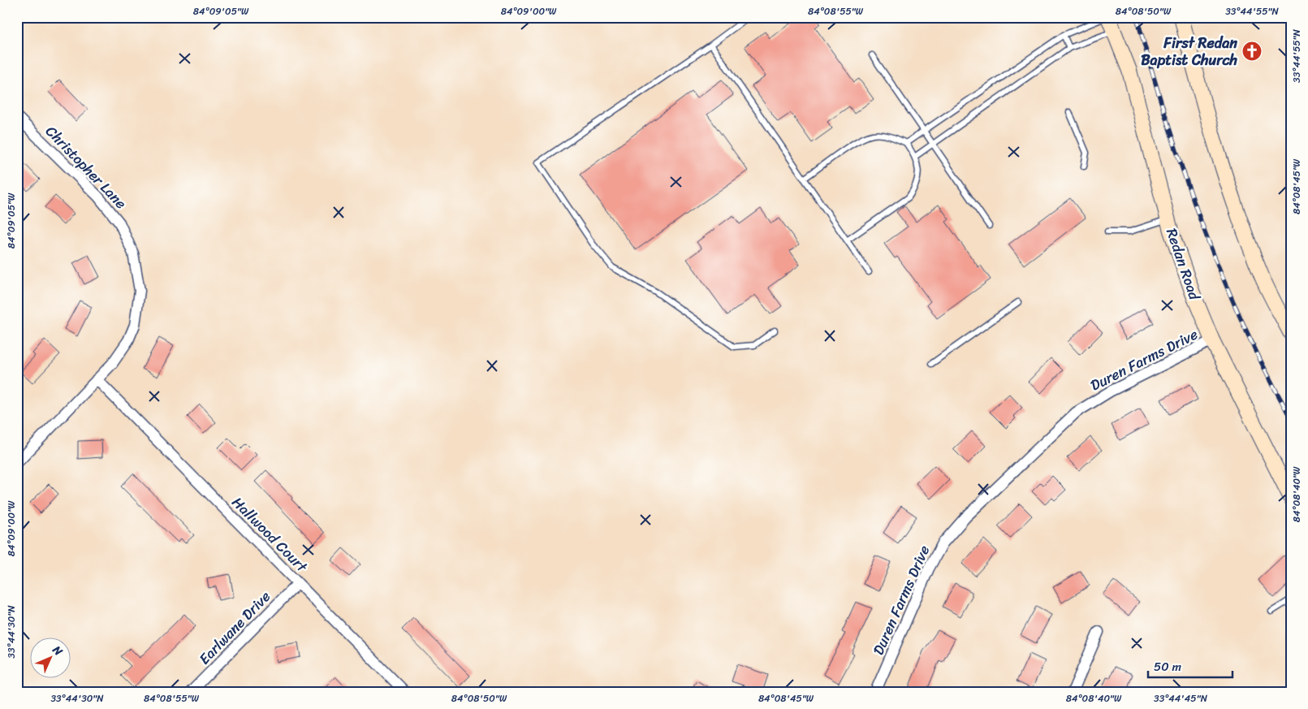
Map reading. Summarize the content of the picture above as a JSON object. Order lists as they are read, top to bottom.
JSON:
{
  "streets": {
    "main road": ["Redan Road"],
    "street": [
      "Christopher Lane",
      "Duren Farms Drive",
      "Hallwood Court",
      "Earlwane Drive"
    ]
  },
  "crossings": [
    ["Christopher Lane", "Hallwood Court"],
    ["Redan Road", "Duren Farms Drive"],
    ["Hallwood Court", "Earlwane Drive"]
  ],
  "places": {
    "church": ["First Redan Baptist Church"]
  },
  "scale_bar": "50 m",
  "north": "top right",
  "coordinates": [
    "84°09'05\"W",
    "84°09'00\"W",
    "84°08'55\"W",
    "84°08'50\"W",
    "33°44'55\"N",
    "84°08'45\"W",
    "84°08'40\"W",
    "33°44'30\"N",
    "33°44'45\"N"
  ]
}
